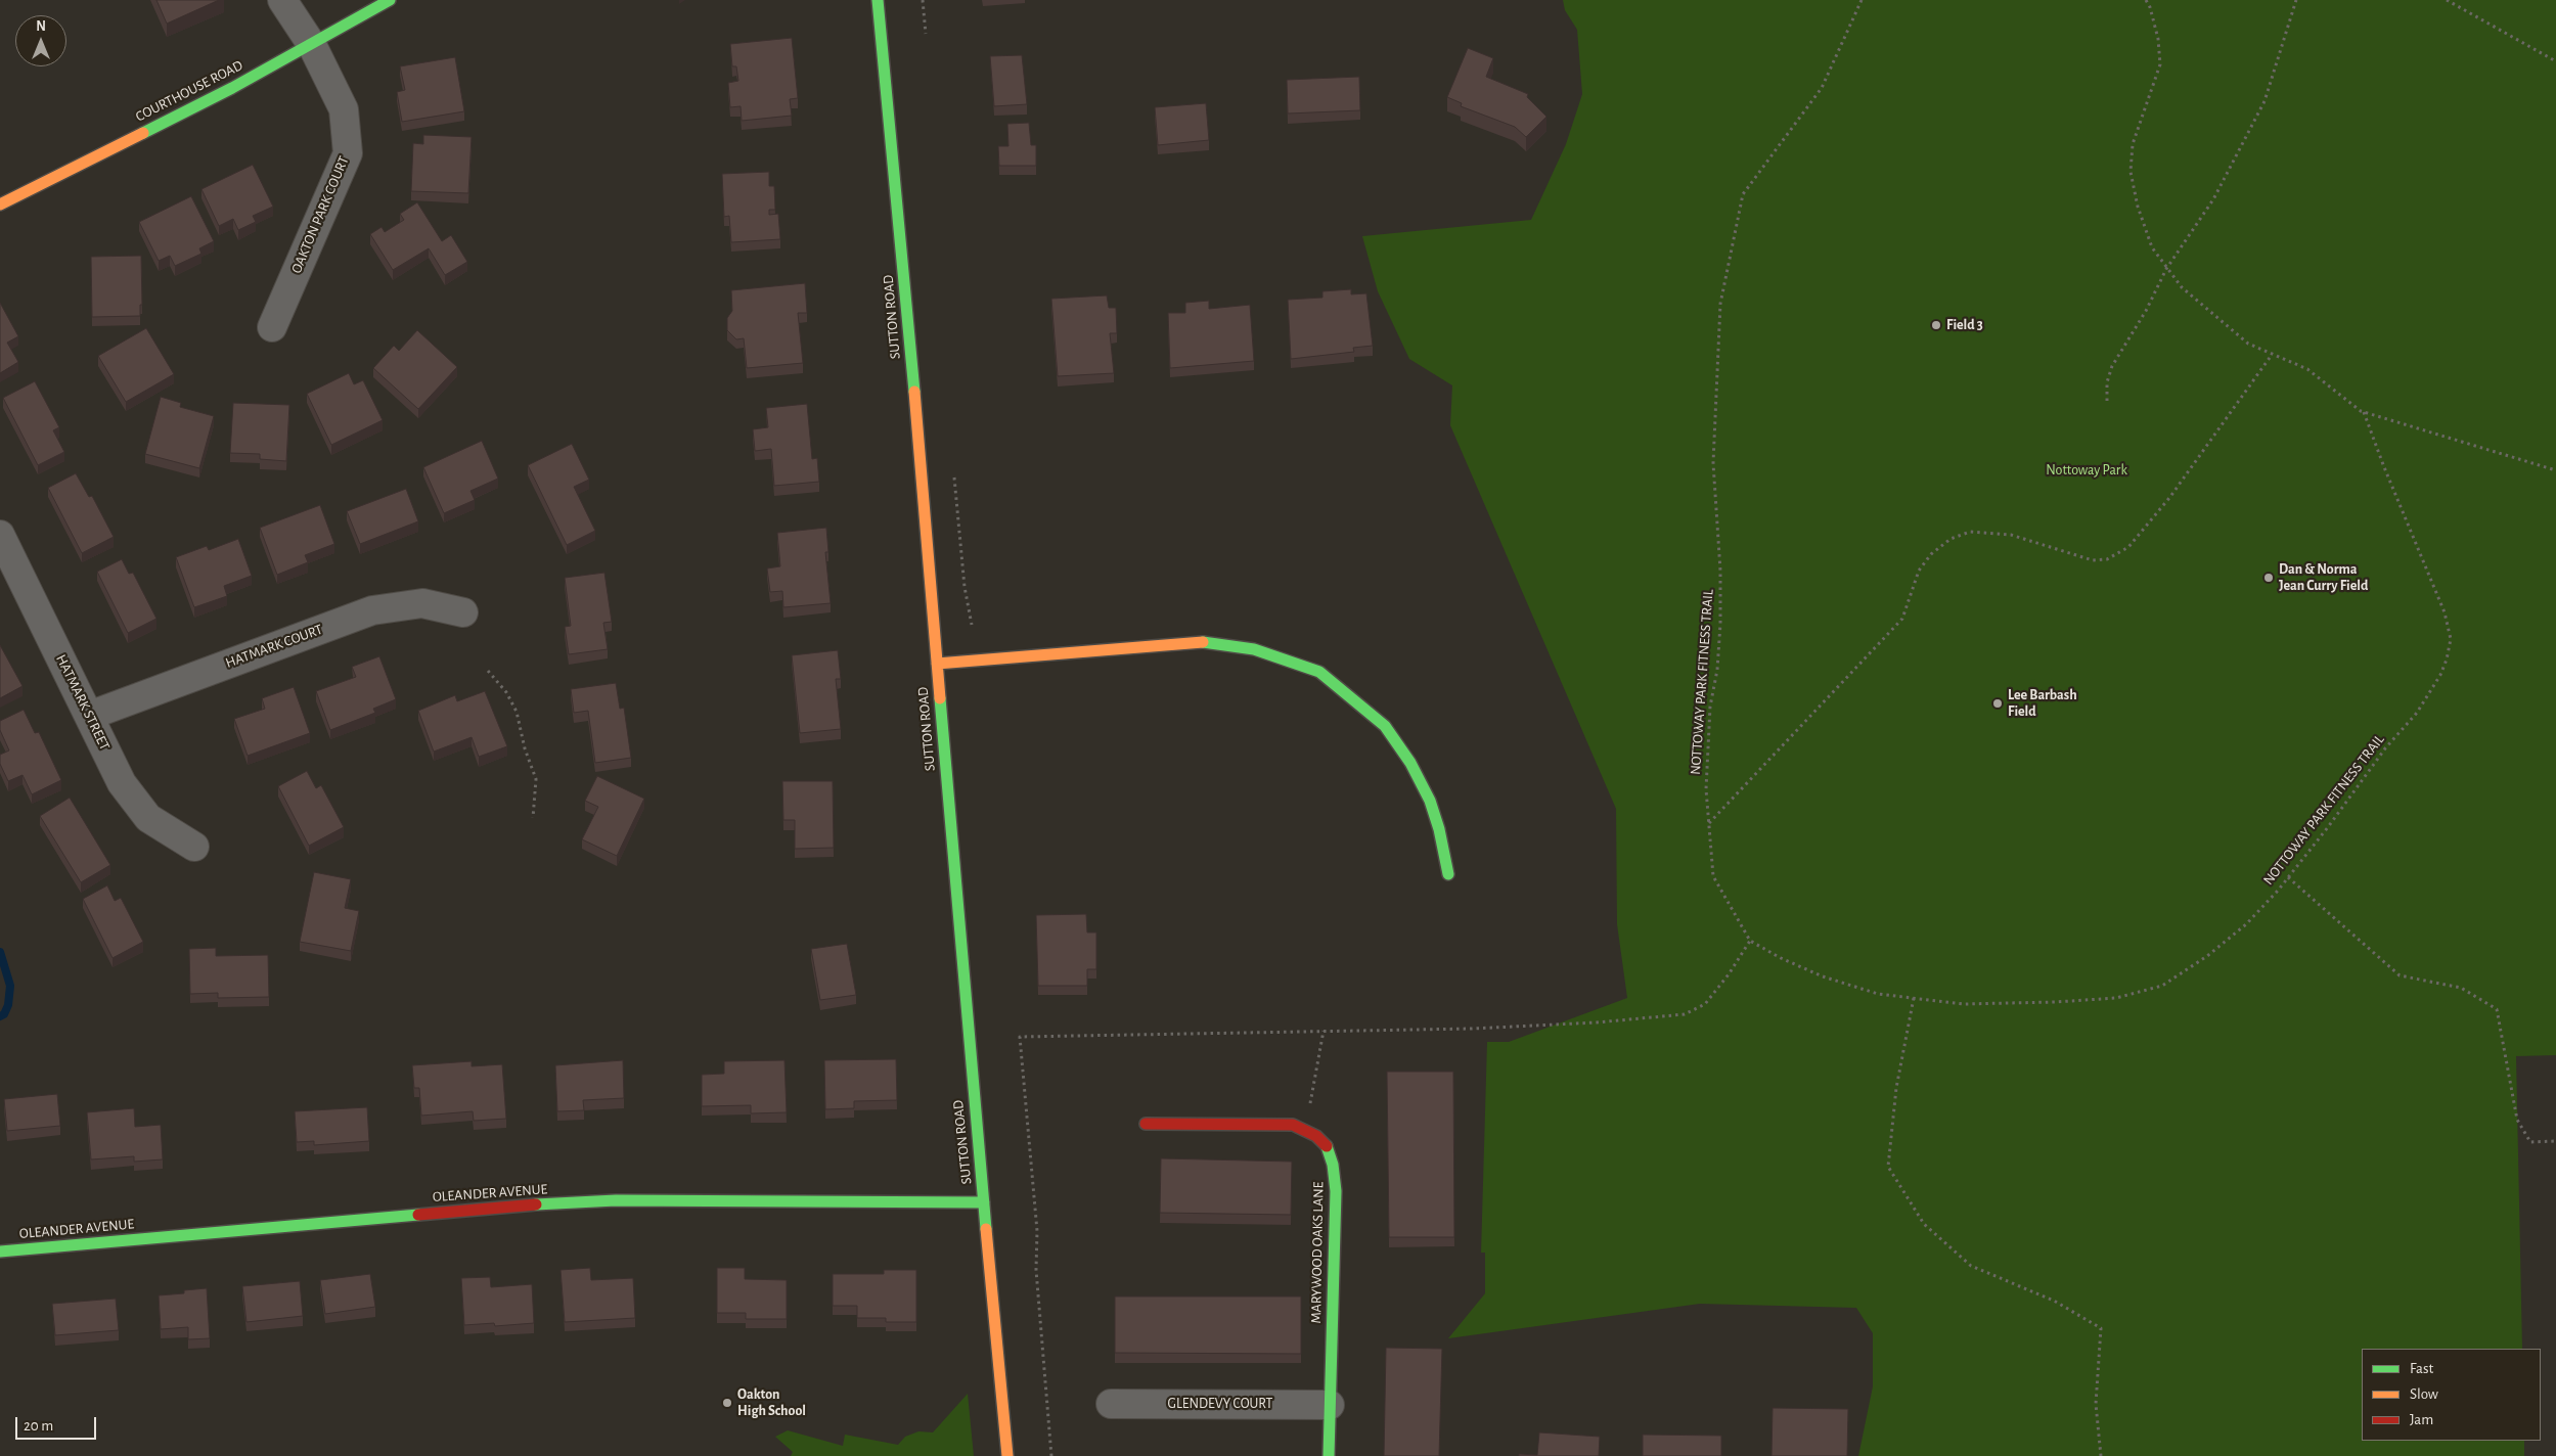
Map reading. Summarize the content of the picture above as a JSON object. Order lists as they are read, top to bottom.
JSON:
{
  "streets": {
    "street": [
      "COURTHOUSE ROAD",
      "OAKTON PARK COURT",
      "SUTTON ROAD",
      "HATMARK COURT",
      "HATMARK STREET",
      "OLEANDER AVENUE",
      "MARYWOOD OAKS LANE",
      "GLENDEVY COURT"
    ],
    "path": ["NOTTOWAY PARK FITNESS TRAIL"]
  },
  "crossings": [
    ["COURTHOUSE ROAD", "OAKTON PARK COURT"],
    ["SUTTON ROAD", "OLEANDER AVENUE"],
    ["HATMARK COURT", "HATMARK STREET"],
    ["MARYWOOD OAKS LANE", "GLENDEVY COURT"]
  ],
  "parks": ["Nottoway Park"],
  "places": [
    "Field 3",
    "Dan & Norma Jean Curry Field",
    "Lee Barbash Field",
    "Oakton High School"
  ],
  "legend": ["Fast", "Slow", "Jam"],
  "scale_bar": "20 m",
  "north": "top"
}
